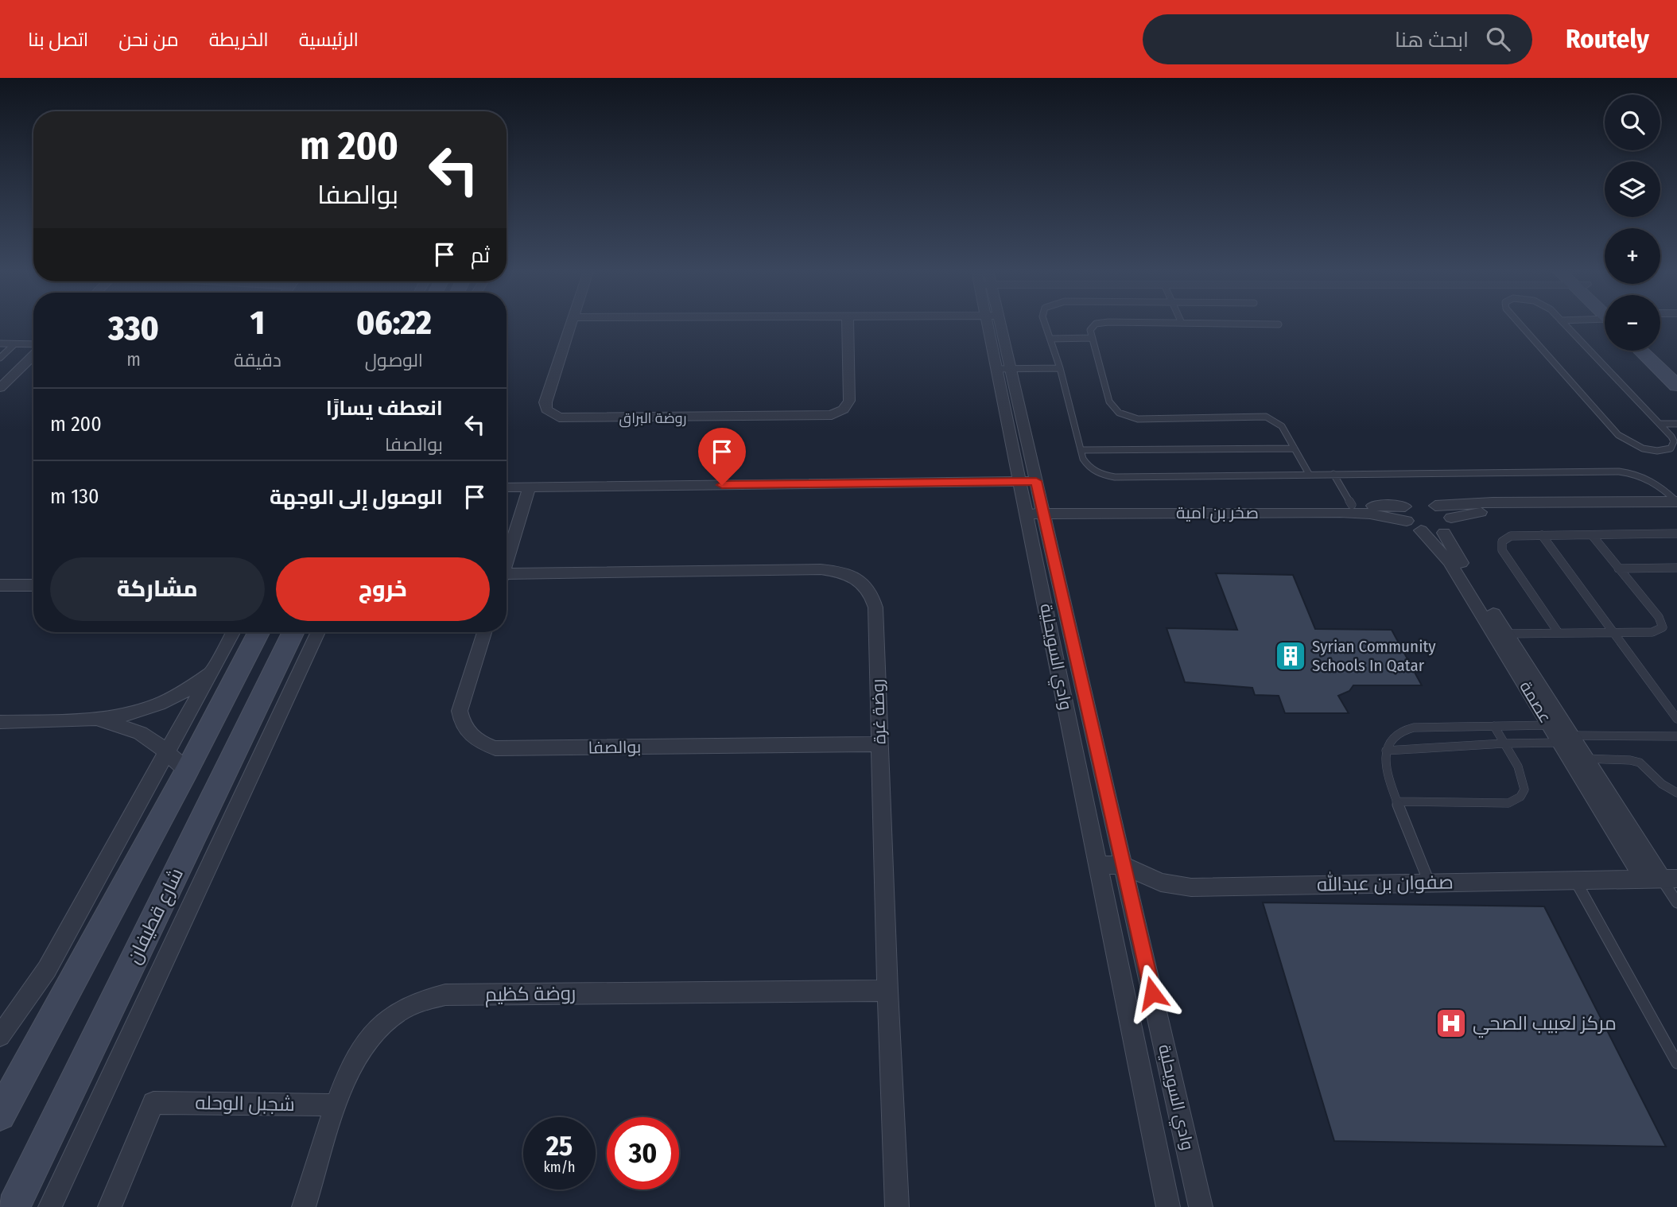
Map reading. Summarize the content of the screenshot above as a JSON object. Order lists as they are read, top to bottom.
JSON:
{
  "streets": {
    "street": [
      "روضة البراق",
      "صخر بن امية",
      "وادي السويحلية",
      "عصمة",
      "روضة غرة",
      "بوالصفا",
      "صفوان بن عبدالله",
      "شارع قطيفان",
      "روضة كظيم",
      "شجبل الوحله"
    ]
  },
  "crossings": [
    ["صخر بن امية", "وادي السويحلية"],
    ["صخر بن امية", "عصمة"],
    ["وادي السويحلية", "صفوان بن عبدالله"],
    ["عصمة", "صفوان بن عبدالله"],
    ["روضة غرة", "بوالصفا"],
    ["روضة غرة", "روضة كظيم"],
    ["روضة كظيم", "شجبل الوحله"]
  ],
  "places": {
    "building": ["Syrian Community Schools In Qatar"],
    "hospital": ["مركز لعبيب الصحي"]
  },
  "page": {
    "header": "Routely",
    "search": "ابحث هنا",
    "nav": [
      "الرئيسية",
      "الخريطة",
      "من نحن",
      "اتصل بنا"
    ],
    "map_buttons": ["+", "−"],
    "turn": ["200 m", "بوالصفا"],
    "then": "ثم",
    "eta": [
      "06:22",
      "الوصول",
      "1",
      "دقيقة",
      "330",
      "m"
    ],
    "list": [
      {
        "name": "انعطف يسارًا",
        "note": "بوالصفا",
        "value": "200 m"
      },
      {
        "name": "الوصول إلى الوجهة",
        "value": "130 m"
      }
    ],
    "buttons": ["خروج", "مشاركة"],
    "speed": "25 km/h",
    "limit": "30"
  }
}
